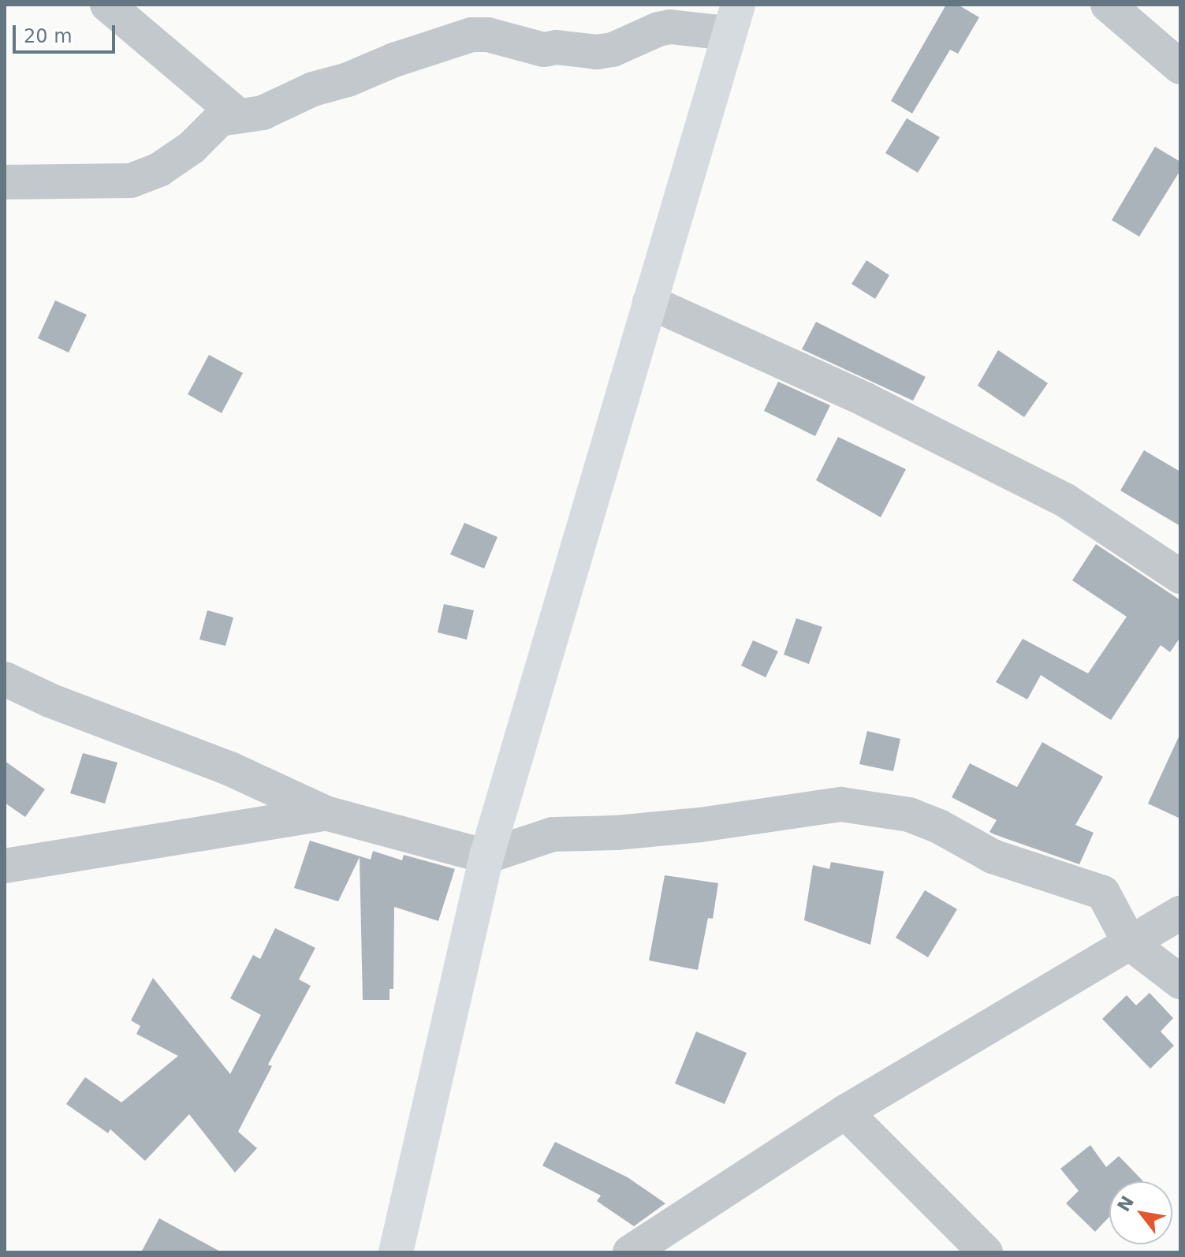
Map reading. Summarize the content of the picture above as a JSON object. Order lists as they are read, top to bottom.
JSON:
{
  "scale_bar": "20 m",
  "north": "top left"
}
